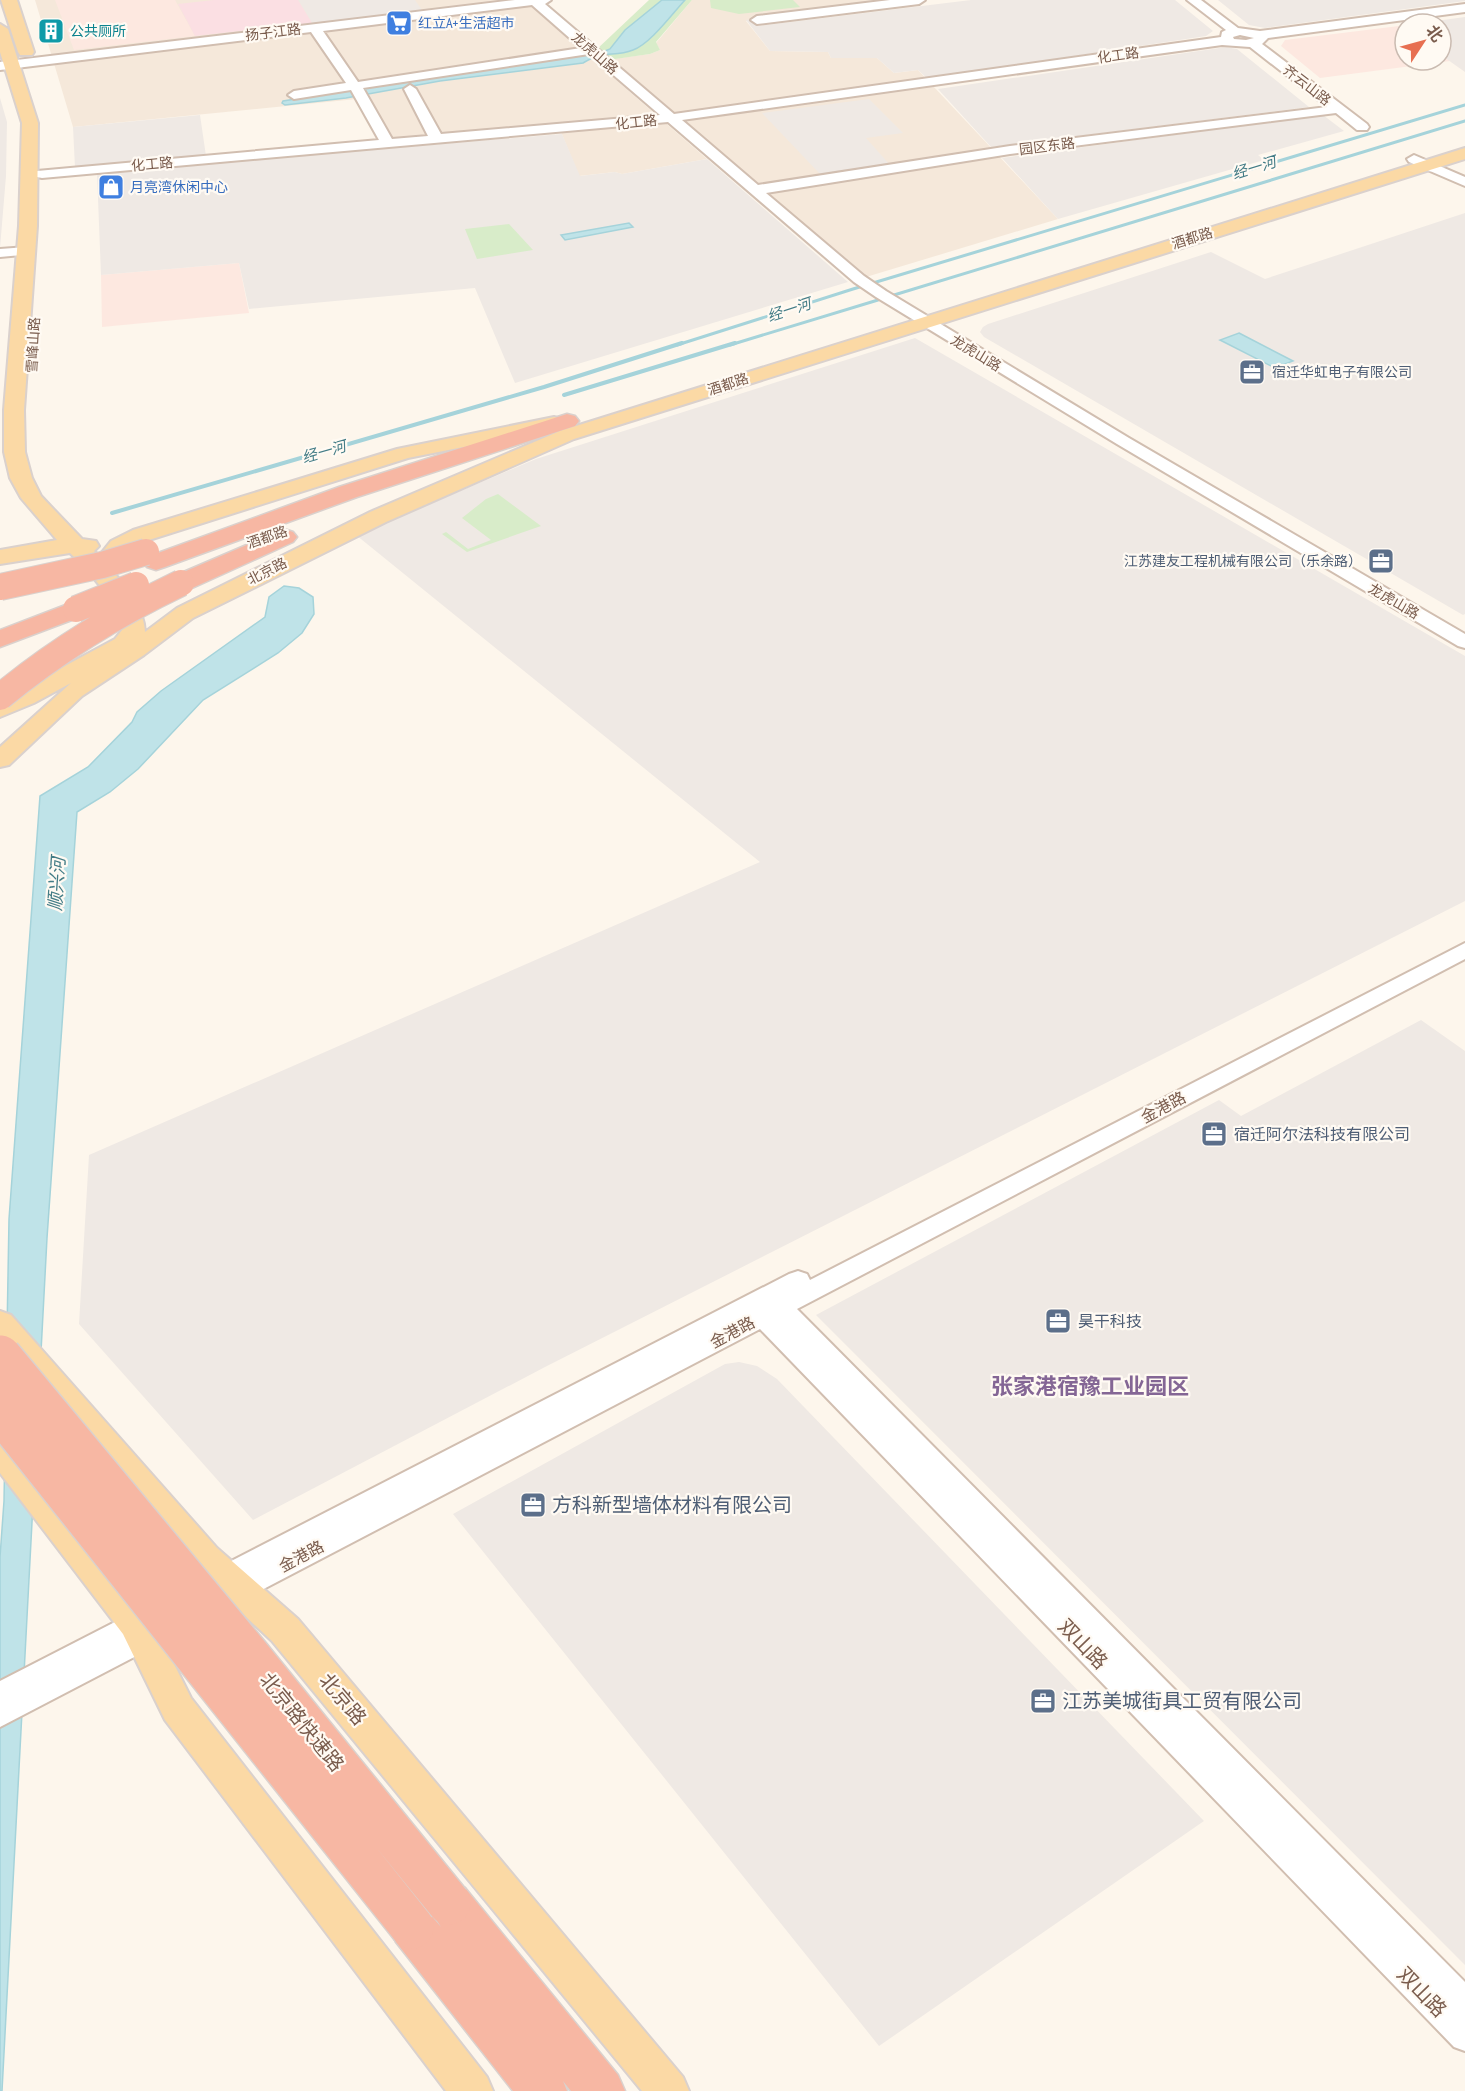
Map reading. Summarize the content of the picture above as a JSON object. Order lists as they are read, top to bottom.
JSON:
{
  "streets": {
    "highway": ["酒都路", "北京路快速路"],
    "main road": ["雪峰山路", "北京路"],
    "street": [
      "扬子江路",
      "龙虎山路",
      "化工路",
      "齐云山路",
      "园区东路",
      "金港路",
      "双山路"
    ]
  },
  "crossings": [
    ["扬子江路", "龙虎山路"],
    ["扬子江路", "雪峰山路"],
    ["龙虎山路", "化工路"],
    ["龙虎山路", "园区东路"],
    ["龙虎山路", "酒都路"],
    ["化工路", "齐云山路"],
    ["化工路", "雪峰山路"],
    ["齐云山路", "园区东路"],
    ["酒都路", "北京路"],
    ["北京路", "金港路"],
    ["金港路", "双山路"]
  ],
  "districts": ["张家港宿豫工业园区"],
  "water": ["经一河", "顺兴河"],
  "places": {
    "supermarket": ["红立A+生活超市"],
    "building": ["公共厕所"],
    "shop": ["月亮湾休闲中心"],
    "office": [
      "宿迁华虹电子有限公司",
      "江苏建友工程机械有限公司（乐余路）",
      "宿迁阿尔法科技有限公司",
      "昊干科技",
      "方科新型墙体材料有限公司",
      "江苏美城街具工贸有限公司"
    ]
  },
  "north": "top right"
}
